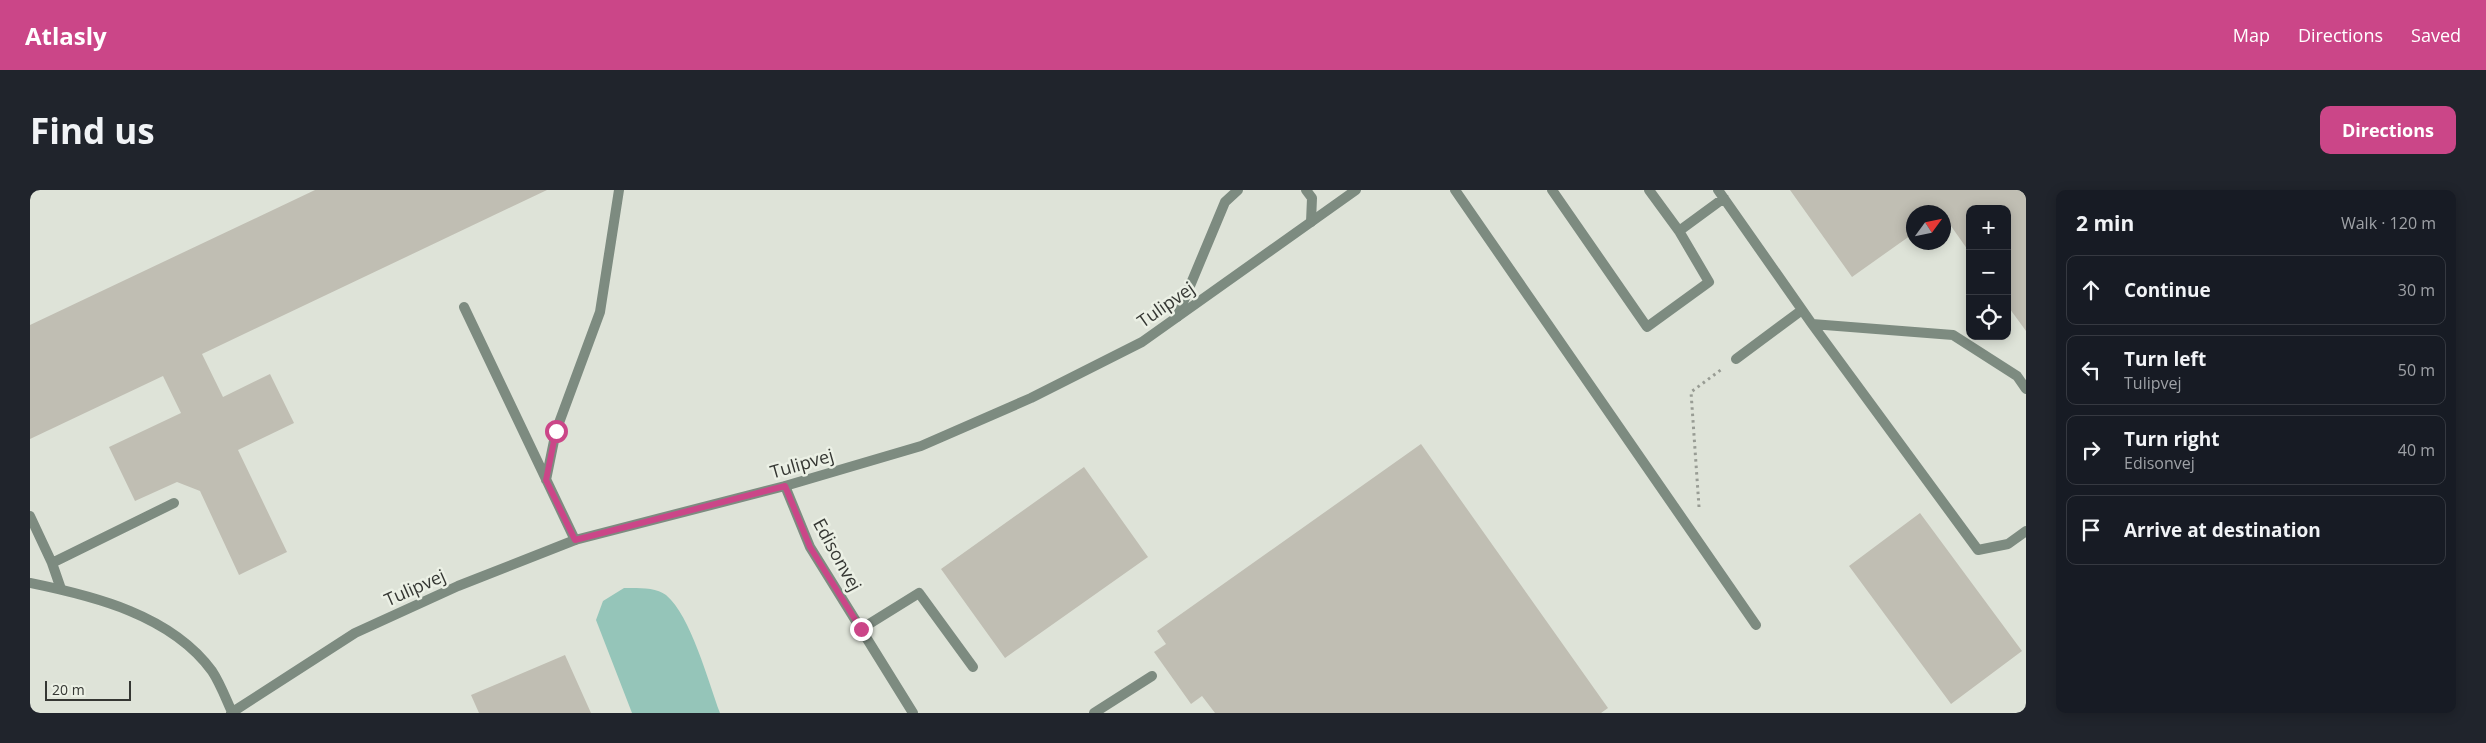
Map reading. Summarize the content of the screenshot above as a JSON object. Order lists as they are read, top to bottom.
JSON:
{
  "streets": {
    "street": ["Tulipvej", "Edisonvej"]
  },
  "crossings": [
    ["Tulipvej", "Edisonvej"]
  ],
  "scale_bar": "20 m",
  "north": "top right",
  "page": {
    "header": "Atlasly",
    "nav": ["Map", "Directions", "Saved"],
    "buttons": "Directions",
    "title": "Find us",
    "heading": ["2 min", "Walk · 120 m"],
    "map_buttons": ["+", "−"],
    "list": [
      ["Continue", "30 m"],
      ["Turn left", "Tulipvej", "50 m"],
      ["Turn right", "Edisonvej", "40 m"],
      "Arrive at destination"
    ],
    "scale": "20 m"
  }
}
